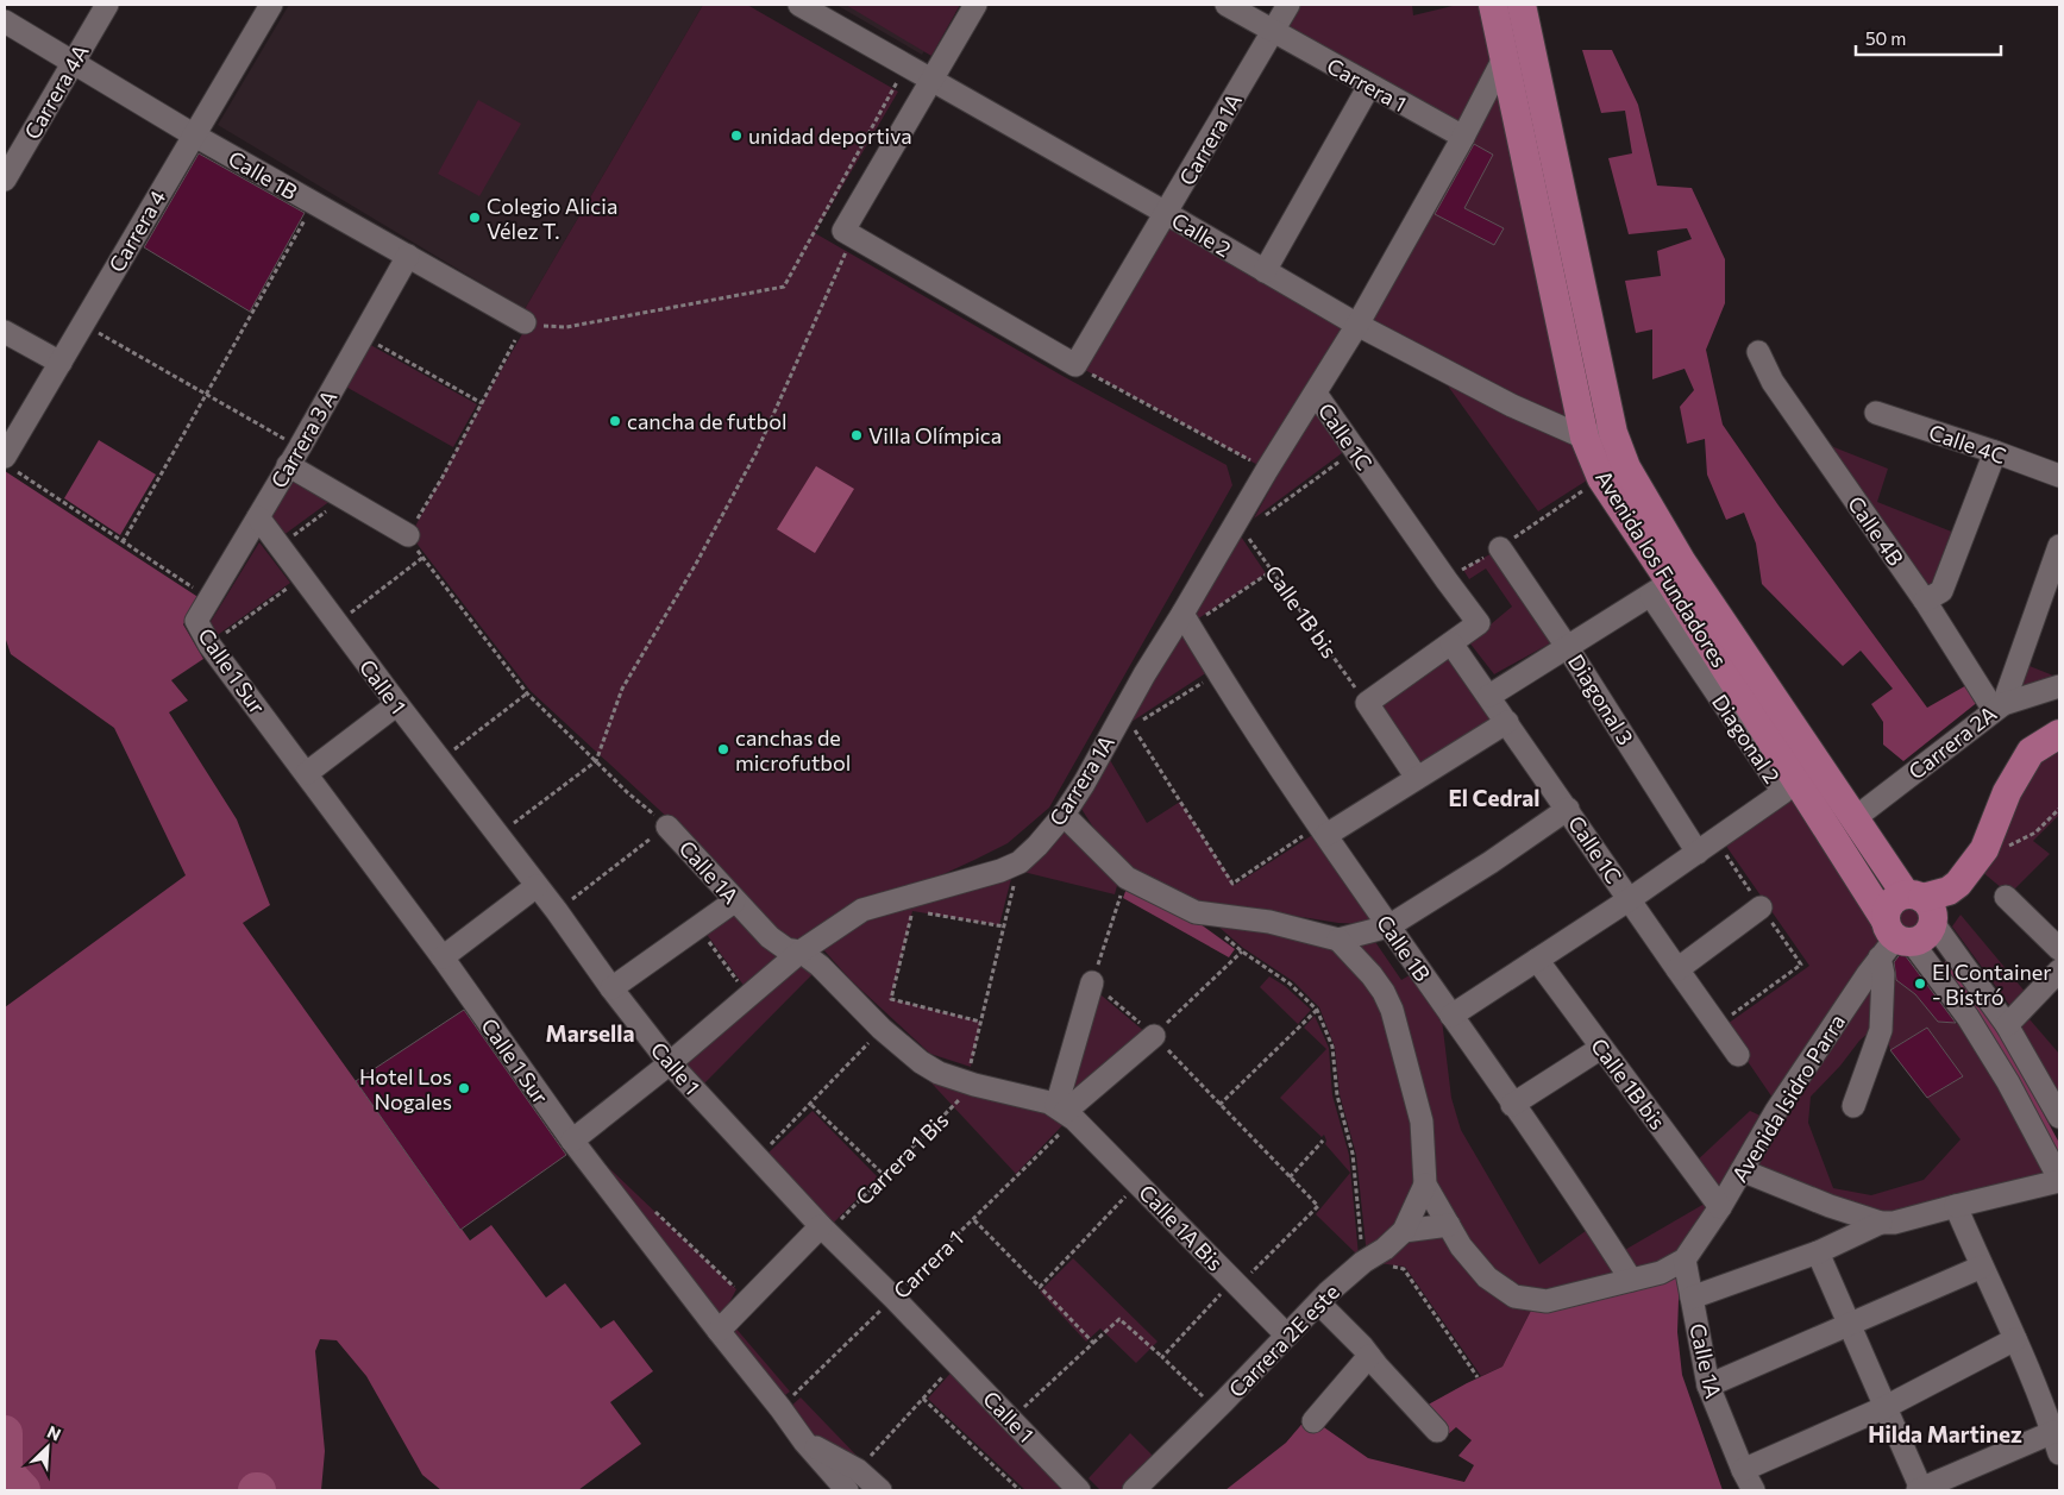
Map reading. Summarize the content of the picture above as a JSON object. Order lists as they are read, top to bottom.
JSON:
{
  "streets": {
    "main road": ["Avenida los Fundadores"],
    "street": [
      "Carrera 1",
      "Carrera 4A",
      "Carrera 1A",
      "Calle 1B",
      "Carrera 4",
      "Calle 2",
      "Calle 1C",
      "Carrera 3 A",
      "Calle 4C",
      "Calle 4B",
      "Calle 1B bis",
      "Calle 1 Sur",
      "Calle 1",
      "Diagonal 3",
      "Diagonal 2",
      "Carrera 2A",
      "Calle 1A",
      "Avenida Isidro Parra",
      "Calle 1A Bis",
      "Carrera 2E este"
    ],
    "path": ["Carrera 1 Bis"]
  },
  "crossings": [
    ["Carrera 1", "Carrera 1A"],
    ["Carrera 1", "Calle 1 Sur"],
    ["Carrera 1", "Calle 1"],
    ["Carrera 1", "Calle 1A"],
    ["Carrera 1", "Calle 1A Bis"],
    ["Carrera 4A", "Calle 1B"],
    ["Carrera 1A", "Calle 1B"],
    ["Carrera 1A", "Calle 2"],
    ["Carrera 1A", "Calle 1C"],
    ["Carrera 1A", "Calle 1B bis"],
    ["Carrera 1A", "Calle 1 Sur"],
    ["Carrera 1A", "Calle 1"],
    ["Carrera 1A", "Calle 1A"],
    ["Calle 1B", "Carrera 4"],
    ["Calle 1B", "Carrera 3 A"],
    ["Calle 2", "Avenida los Fundadores"],
    ["Carrera 3 A", "Calle 1 Sur"],
    ["Carrera 3 A", "Calle 1"],
    ["Calle 4B", "Carrera 2A"],
    ["Avenida los Fundadores", "Diagonal 2"],
    ["Avenida los Fundadores", "Carrera 2A"],
    ["Avenida los Fundadores", "Avenida Isidro Parra"],
    ["Calle 1B bis", "Avenida Isidro Parra"],
    ["Calle 1", "Carrera 1 Bis"],
    ["Calle 1A", "Avenida Isidro Parra"],
    ["Calle 1A", "Carrera 1 Bis"],
    ["Calle 1A", "Calle 1A Bis"],
    ["Calle 1A Bis", "Carrera 2E este"]
  ],
  "districts": ["El Cedral", "Marsella", "Hilda Martinez"],
  "places": [
    "unidad deportiva",
    "Colegio Alicia Vélez T.",
    "cancha de futbol",
    "Villa Olímpica",
    "canchas de microfutbol",
    "El Container - Bistró",
    "Hotel Los Nogales"
  ],
  "scale_bar": "50 m",
  "north": "top right"
}
